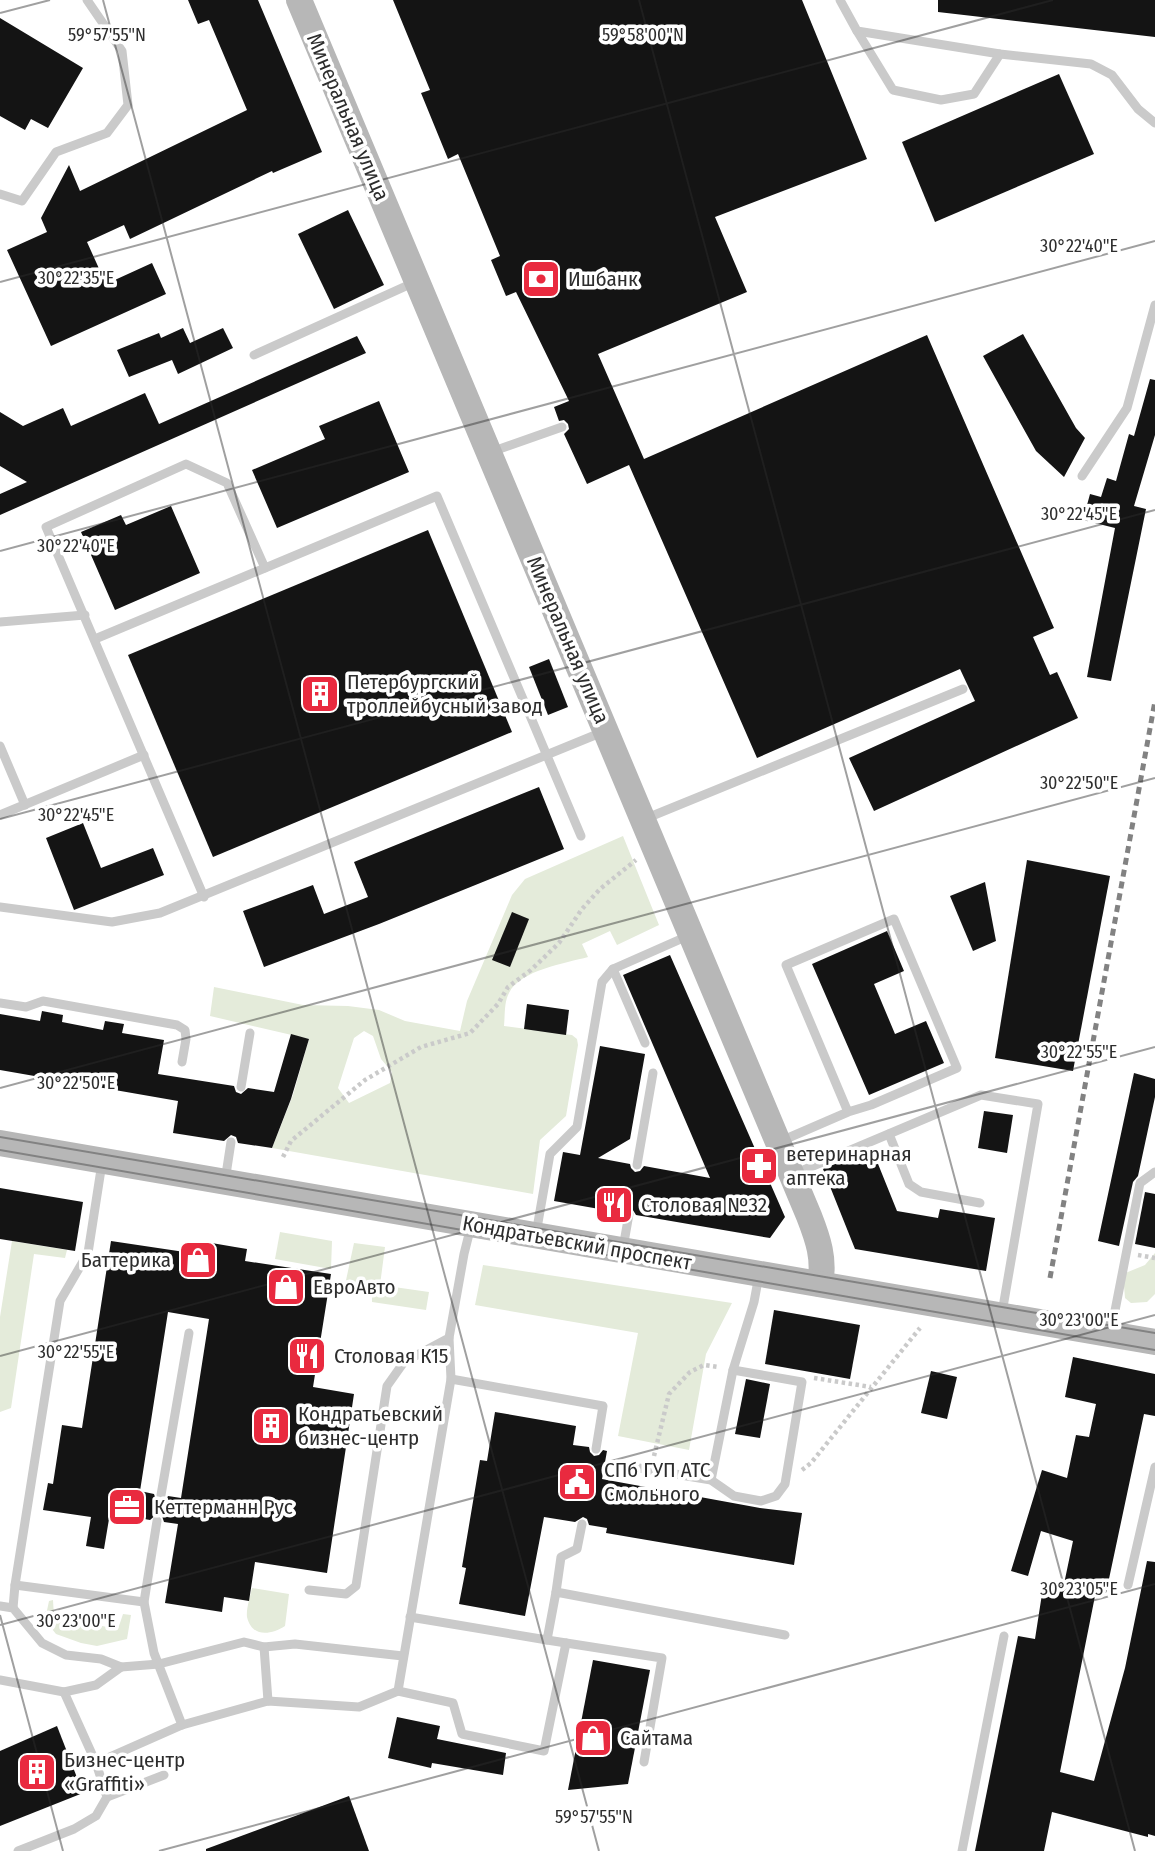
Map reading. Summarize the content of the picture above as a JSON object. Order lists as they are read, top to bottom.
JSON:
{
  "streets": {
    "street": ["Минеральная улица", "Кондратьевский проспект"]
  },
  "crossings": [
    ["Минеральная улица", "Кондратьевский проспект"]
  ],
  "places": {
    "bank": ["Ишбанк"],
    "building": ["Петербургский троллейбусный завод", "Кондратьевский бизнес-центр", "Бизнес-центр «Graffiti»"],
    "pharmacy": ["ветеринарная аптека"],
    "restaurant": ["Столовая №32", "Столовая К15"],
    "shop": ["Баттерика", "ЕвроАвто", "Сайтама"],
    "public building": ["СПб ГУП АТС Смольного"],
    "office": ["Кеттерманн Рус"]
  },
  "coordinates": [
    "59°57'55\"N",
    "59°58'00\"N",
    "30°22'40\"E",
    "30°22'35\"E",
    "30°22'45\"E",
    "30°22'50\"E",
    "30°22'55\"E",
    "30°23'00\"E",
    "30°23'05\"E"
  ]
}
